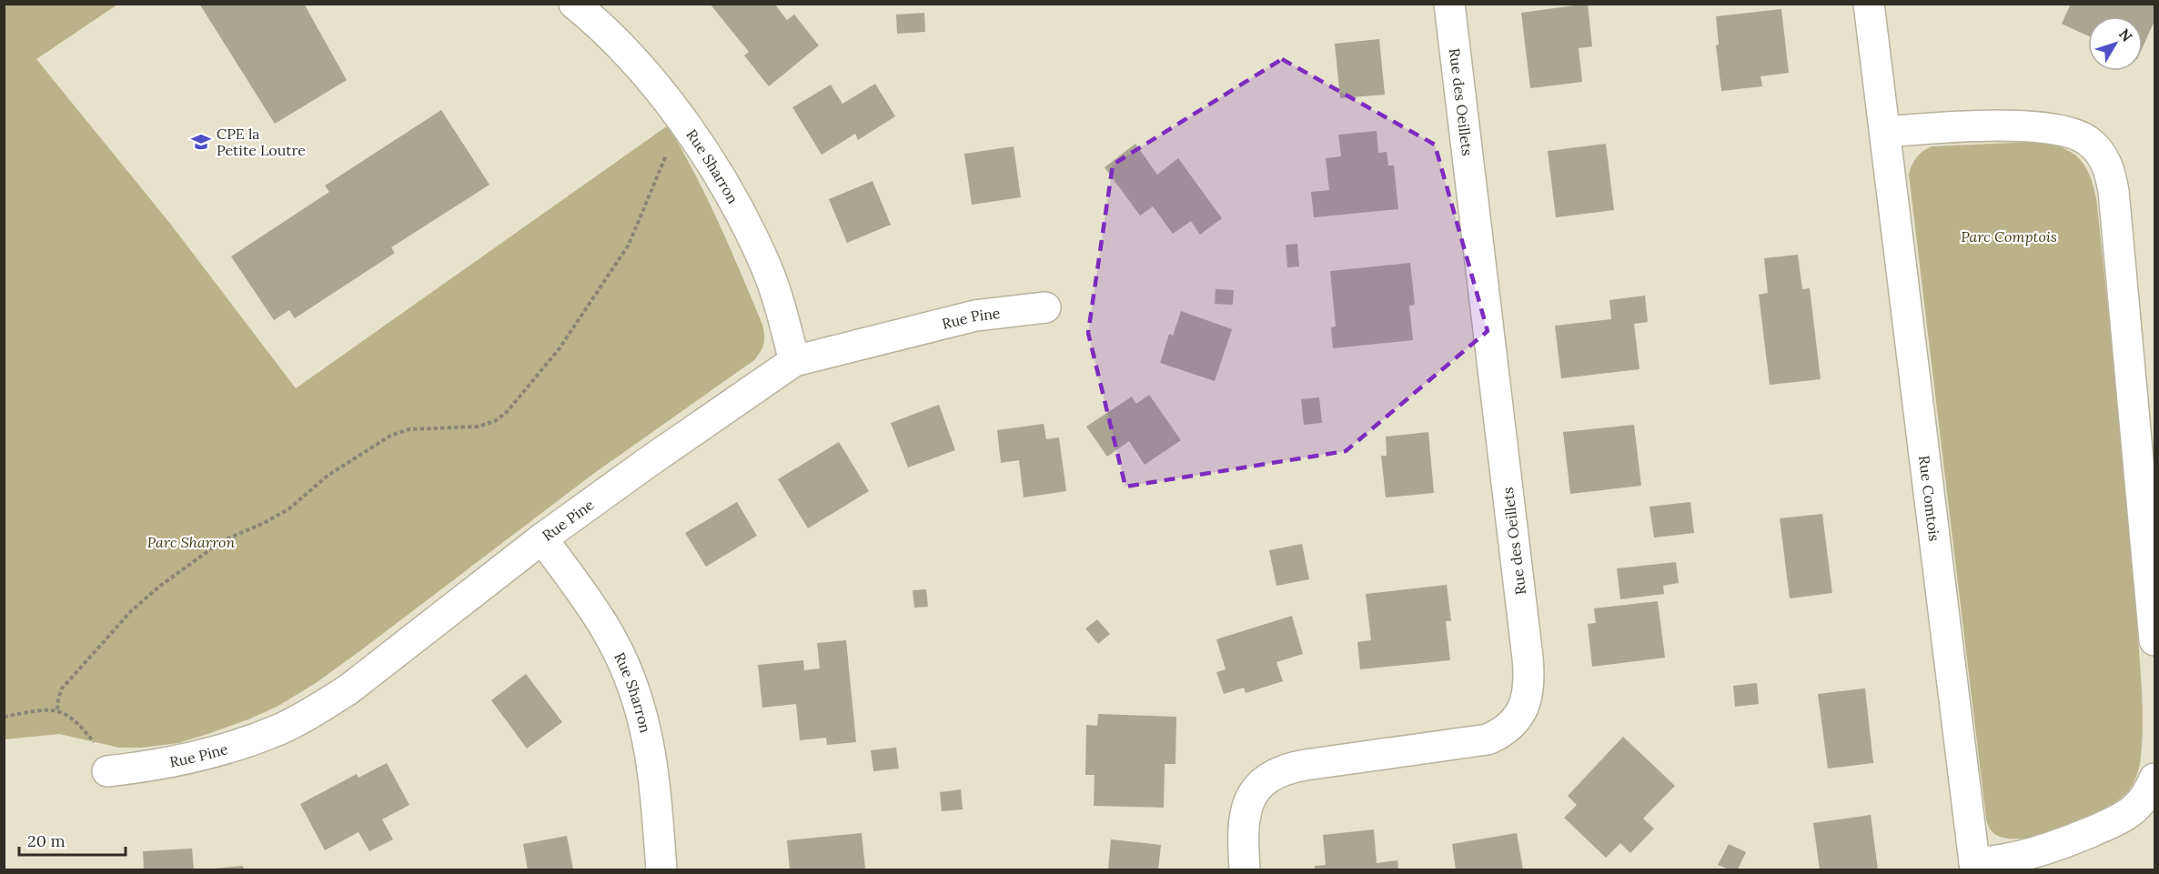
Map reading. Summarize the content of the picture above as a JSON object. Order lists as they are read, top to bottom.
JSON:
{
  "streets": {
    "street": [
      "Rue des Oeillets",
      "Rue Sharron",
      "Rue Pine",
      "Rue Comtois"
    ]
  },
  "crossings": [
    ["Rue Sharron", "Rue Pine"]
  ],
  "parks": ["Parc Comptois", "Parc Sharron"],
  "places": {
    "school or university": ["CPE la Petite Loutre"]
  },
  "scale_bar": "20 m",
  "north": "top right"
}
